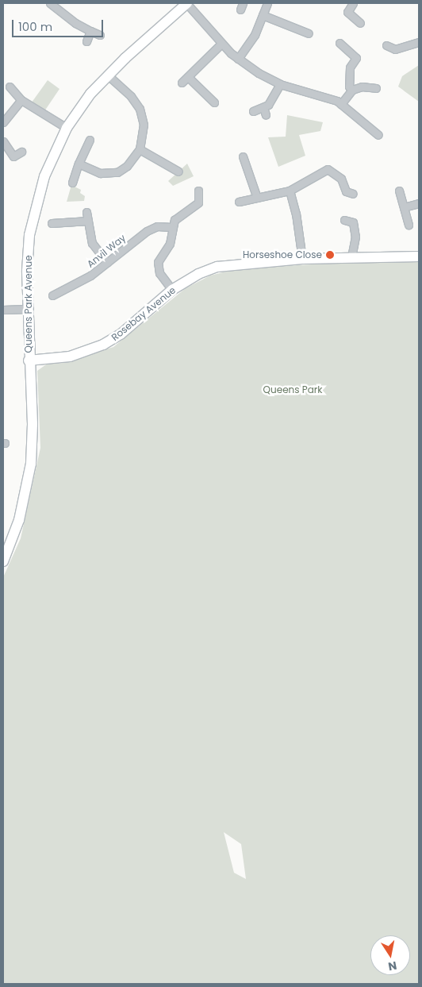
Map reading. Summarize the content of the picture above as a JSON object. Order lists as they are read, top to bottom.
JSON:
{
  "streets": {
    "street": ["Anvil Way", "Queens Park Avenue", "Rosebay Avenue"]
  },
  "crossings": [
    ["Queens Park Avenue", "Rosebay Avenue"]
  ],
  "parks": ["Queens Park"],
  "places": ["Horseshoe Close"],
  "scale_bar": "100 m",
  "north": "bottom"
}
